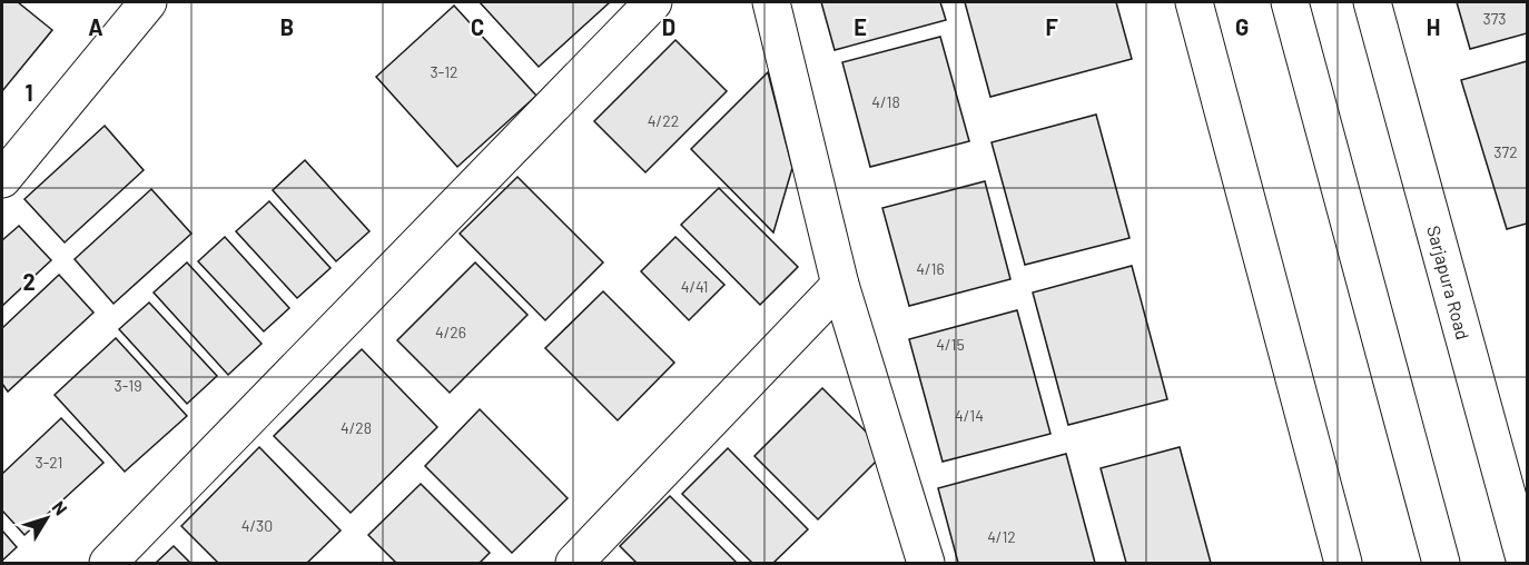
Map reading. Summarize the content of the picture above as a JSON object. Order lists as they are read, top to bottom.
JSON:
{
  "streets": {
    "street": ["Sarjapura Road"]
  },
  "house_numbers": [
    "373",
    "3-12",
    "4/18",
    "4/22",
    "372",
    "4/16",
    "4/41",
    "4/26",
    "4/15",
    "3-19",
    "4/14",
    "4/28",
    "3-21",
    "4/30",
    "4/12"
  ],
  "north": "top right",
  "grid": {
    "columns": [
      "A",
      "B",
      "C",
      "D",
      "E",
      "F",
      "G",
      "H"
    ],
    "rows": ["1", "2"]
  }
}
